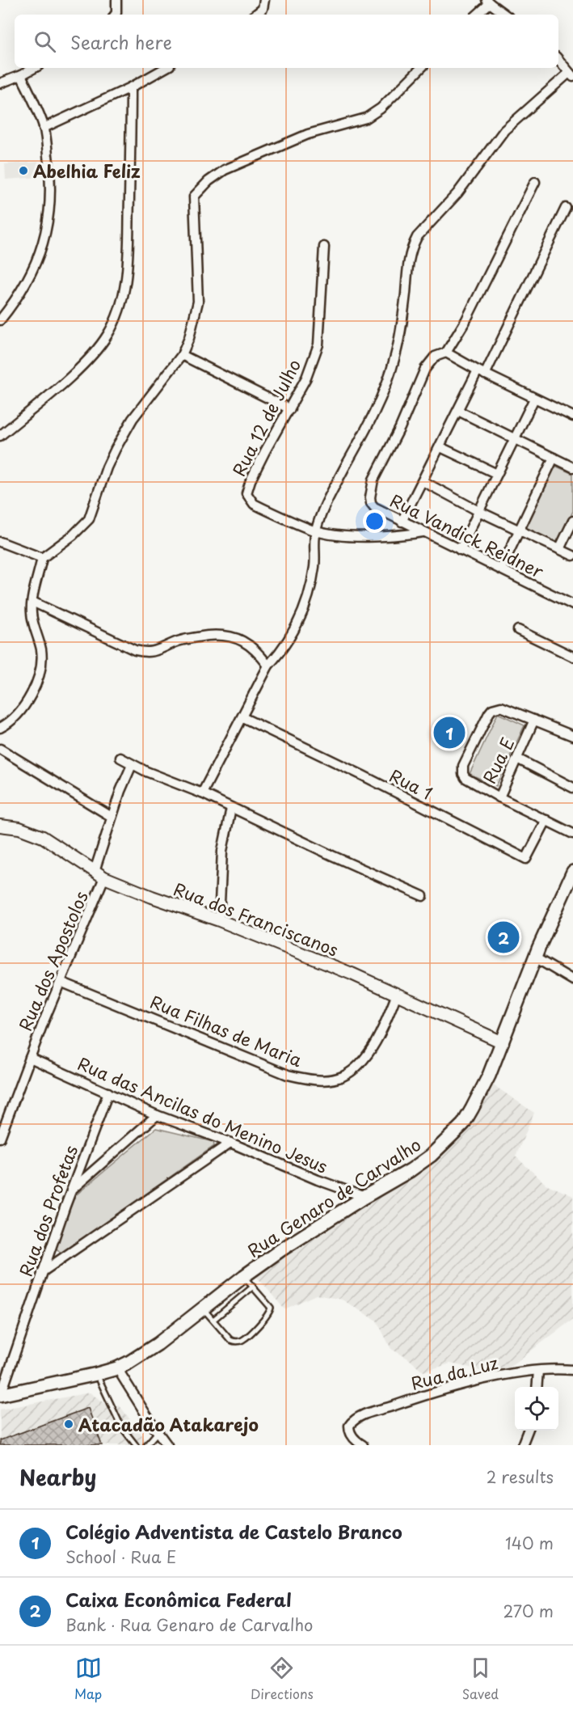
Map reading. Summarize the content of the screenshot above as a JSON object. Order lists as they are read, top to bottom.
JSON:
{
  "streets": {
    "main road": ["Rua Genaro de Carvalho"],
    "street": [
      "Rua 12 de Julho",
      "Rua Vandick Reidner",
      "Rua E",
      "Rua 1",
      "Rua dos Franciscanos",
      "Rua dos Apostolos",
      "Rua Filhas de Maria",
      "Rua das Ancilas do Menino Jesus",
      "Rua dos Profetas",
      "Rua da Luz"
    ]
  },
  "crossings": [
    ["Rua dos Franciscanos", "Rua dos Apostolos"],
    ["Rua dos Franciscanos", "Rua Filhas de Maria"],
    ["Rua dos Franciscanos", "Rua Genaro de Carvalho"],
    ["Rua dos Apostolos", "Rua Filhas de Maria"],
    ["Rua dos Apostolos", "Rua das Ancilas do Menino Jesus"],
    ["Rua das Ancilas do Menino Jesus", "Rua Genaro de Carvalho"],
    ["Rua das Ancilas do Menino Jesus", "Rua dos Profetas"],
    ["Rua Genaro de Carvalho", "Rua dos Profetas"]
  ],
  "places": ["Abelhia Feliz", "Atacadão Atakarejo"],
  "page": {
    "search": "Search here",
    "pins": ["1", "2"],
    "heading": ["Nearby", "2 results"],
    "list": [
      {
        "mark": "1",
        "name": "Colégio Adventista de Castelo Branco",
        "note": "School · Rua E",
        "value": "140 m"
      },
      {
        "mark": "2",
        "name": "Caixa Econômica Federal",
        "note": "Bank · Rua Genaro de Carvalho",
        "value": "270 m"
      }
    ],
    "nav": ["Map", "Directions", "Saved"]
  }
}
